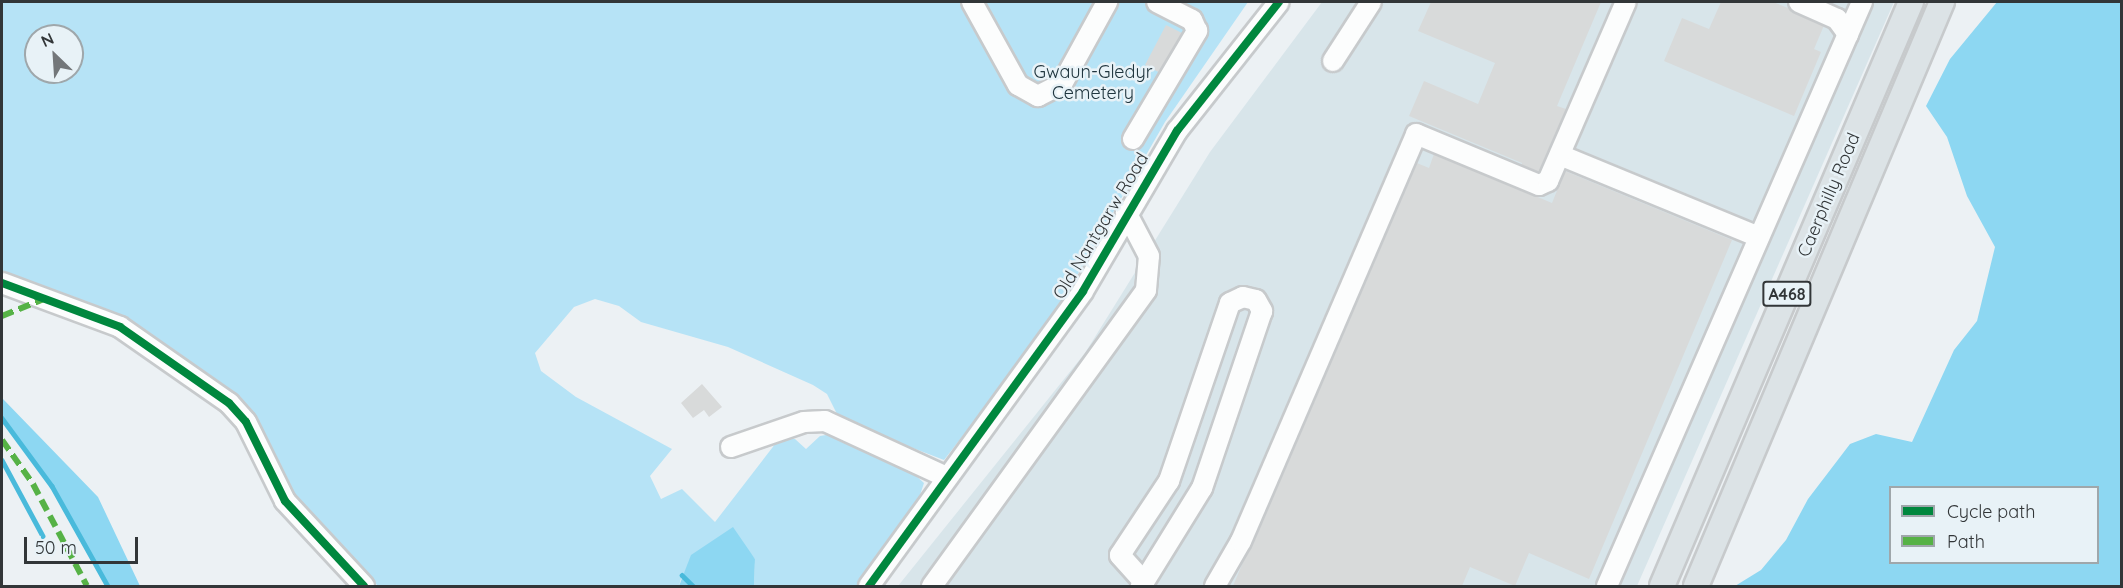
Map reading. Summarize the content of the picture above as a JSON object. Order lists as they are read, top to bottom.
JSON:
{
  "streets": {
    "main road": ["Caerphilly Road", "A468"],
    "street": ["Old Nantgarw Road"]
  },
  "parks": ["Gwaun-Gledyr Cemetery"],
  "legend": ["Cycle path", "Path"],
  "scale_bar": "50 m",
  "north": "top left"
}
